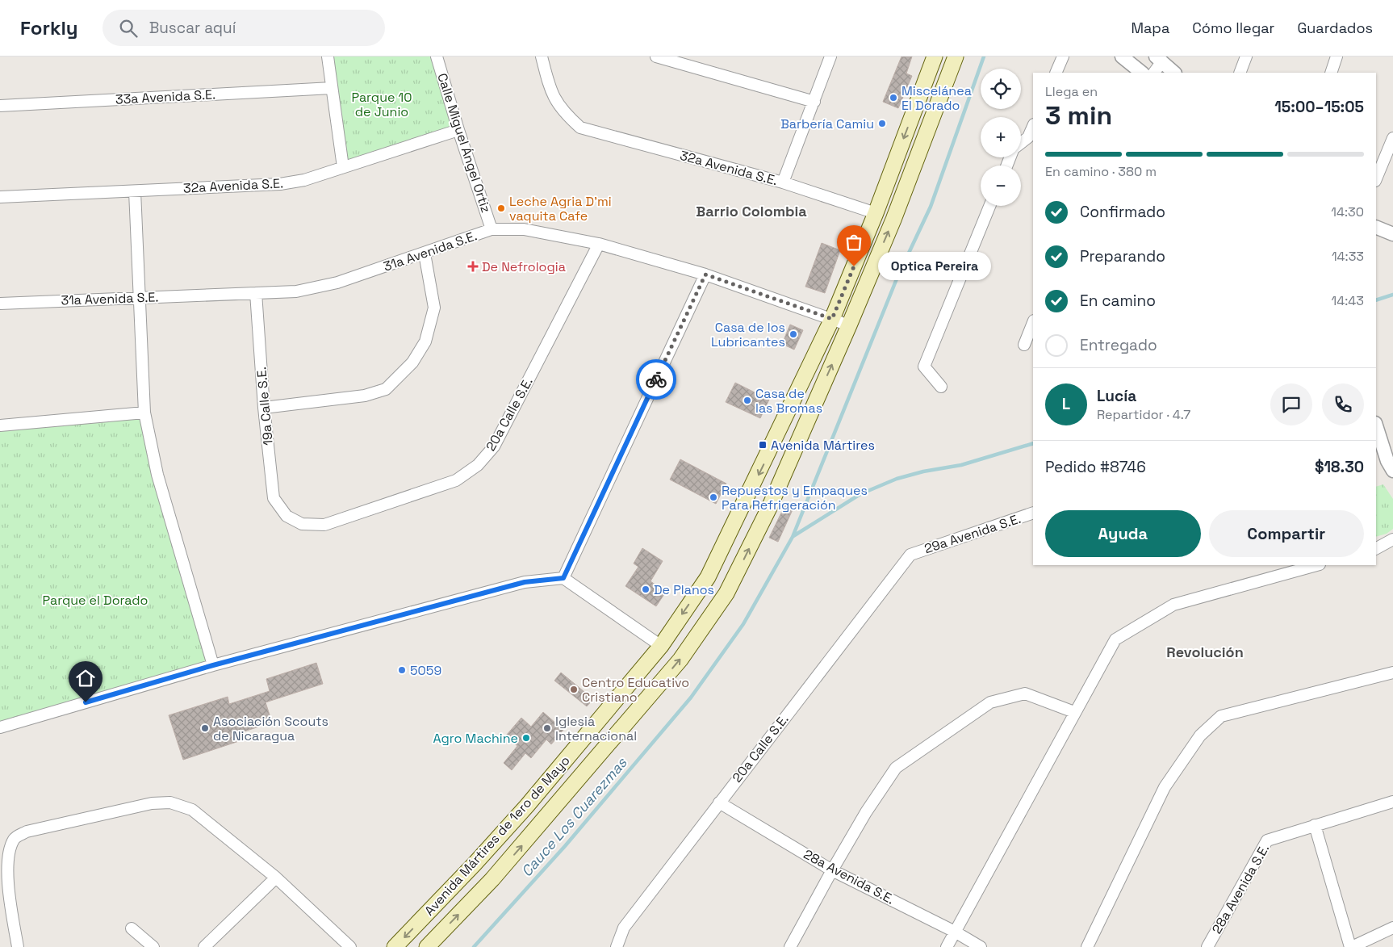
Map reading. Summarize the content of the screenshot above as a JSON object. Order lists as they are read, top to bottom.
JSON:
{
  "streets": {
    "main road": ["Avenida Mártires de 1ero de Mayo"],
    "street": [
      "33a Avenida S.E.",
      "Calle Miguel Ángel Ortiz",
      "32a Avenida S.E.",
      "31a Avenida S.E.",
      "19a Calle S.E.",
      "20a Calle S.E.",
      "29a Avenida S.E.",
      "28a Avenida S.E."
    ]
  },
  "crossings": [
    ["Calle Miguel Ángel Ortiz", "32a Avenida S.E."],
    ["Calle Miguel Ángel Ortiz", "31a Avenida S.E."],
    ["32a Avenida S.E.", "Avenida Mártires de 1ero de Mayo"],
    ["31a Avenida S.E.", "19a Calle S.E."],
    ["31a Avenida S.E.", "20a Calle S.E."],
    ["31a Avenida S.E.", "Avenida Mártires de 1ero de Mayo"],
    ["19a Calle S.E.", "20a Calle S.E."],
    ["20a Calle S.E.", "29a Avenida S.E."],
    ["20a Calle S.E.", "28a Avenida S.E."]
  ],
  "districts": ["Barrio Colombia", "Revolución"],
  "water": ["Cauce Los Cuarezmas"],
  "parks": ["Parque 10 de Junio", "Parque el Dorado"],
  "places": {
    "other": [
      "Miscelánea El Dorado",
      "Barbería Camiu",
      "Leche Agria D'mi vaquita Cafe",
      "Optica Pereira",
      "Casa de los Lubricantes",
      "Casa de las Bromas",
      "Repuestos y Empaques Para Refrigeración",
      "De Planos",
      "5059",
      "Centro Educativo Cristiano",
      "Asociación Scouts de Nicaragua",
      "Iglesia Internacional",
      "Agro Machine"
    ],
    "health": ["De Nefrologia"],
    "transit": ["Avenida Mártires"]
  },
  "page": {
    "header": "Forkly",
    "search": "Buscar aquí",
    "nav": ["Mapa", "Cómo llegar", "Guardados"],
    "map_buttons": ["+", "−"],
    "heading": ["3 min", "Llega en", "15:00–15:05"],
    "panel": [
      "Lucía",
      "Repartidor · 4.7",
      "Pedido #8746",
      "$18.30"
    ],
    "bar": "En camino · 380 m",
    "list": [
      ["Confirmado", "14:30"],
      ["Preparando", "14:33"],
      ["En camino", "14:43"],
      "Entregado"
    ],
    "bubble": "Optica Pereira",
    "round": "L",
    "buttons": ["Ayuda", "Compartir"]
  }
}
